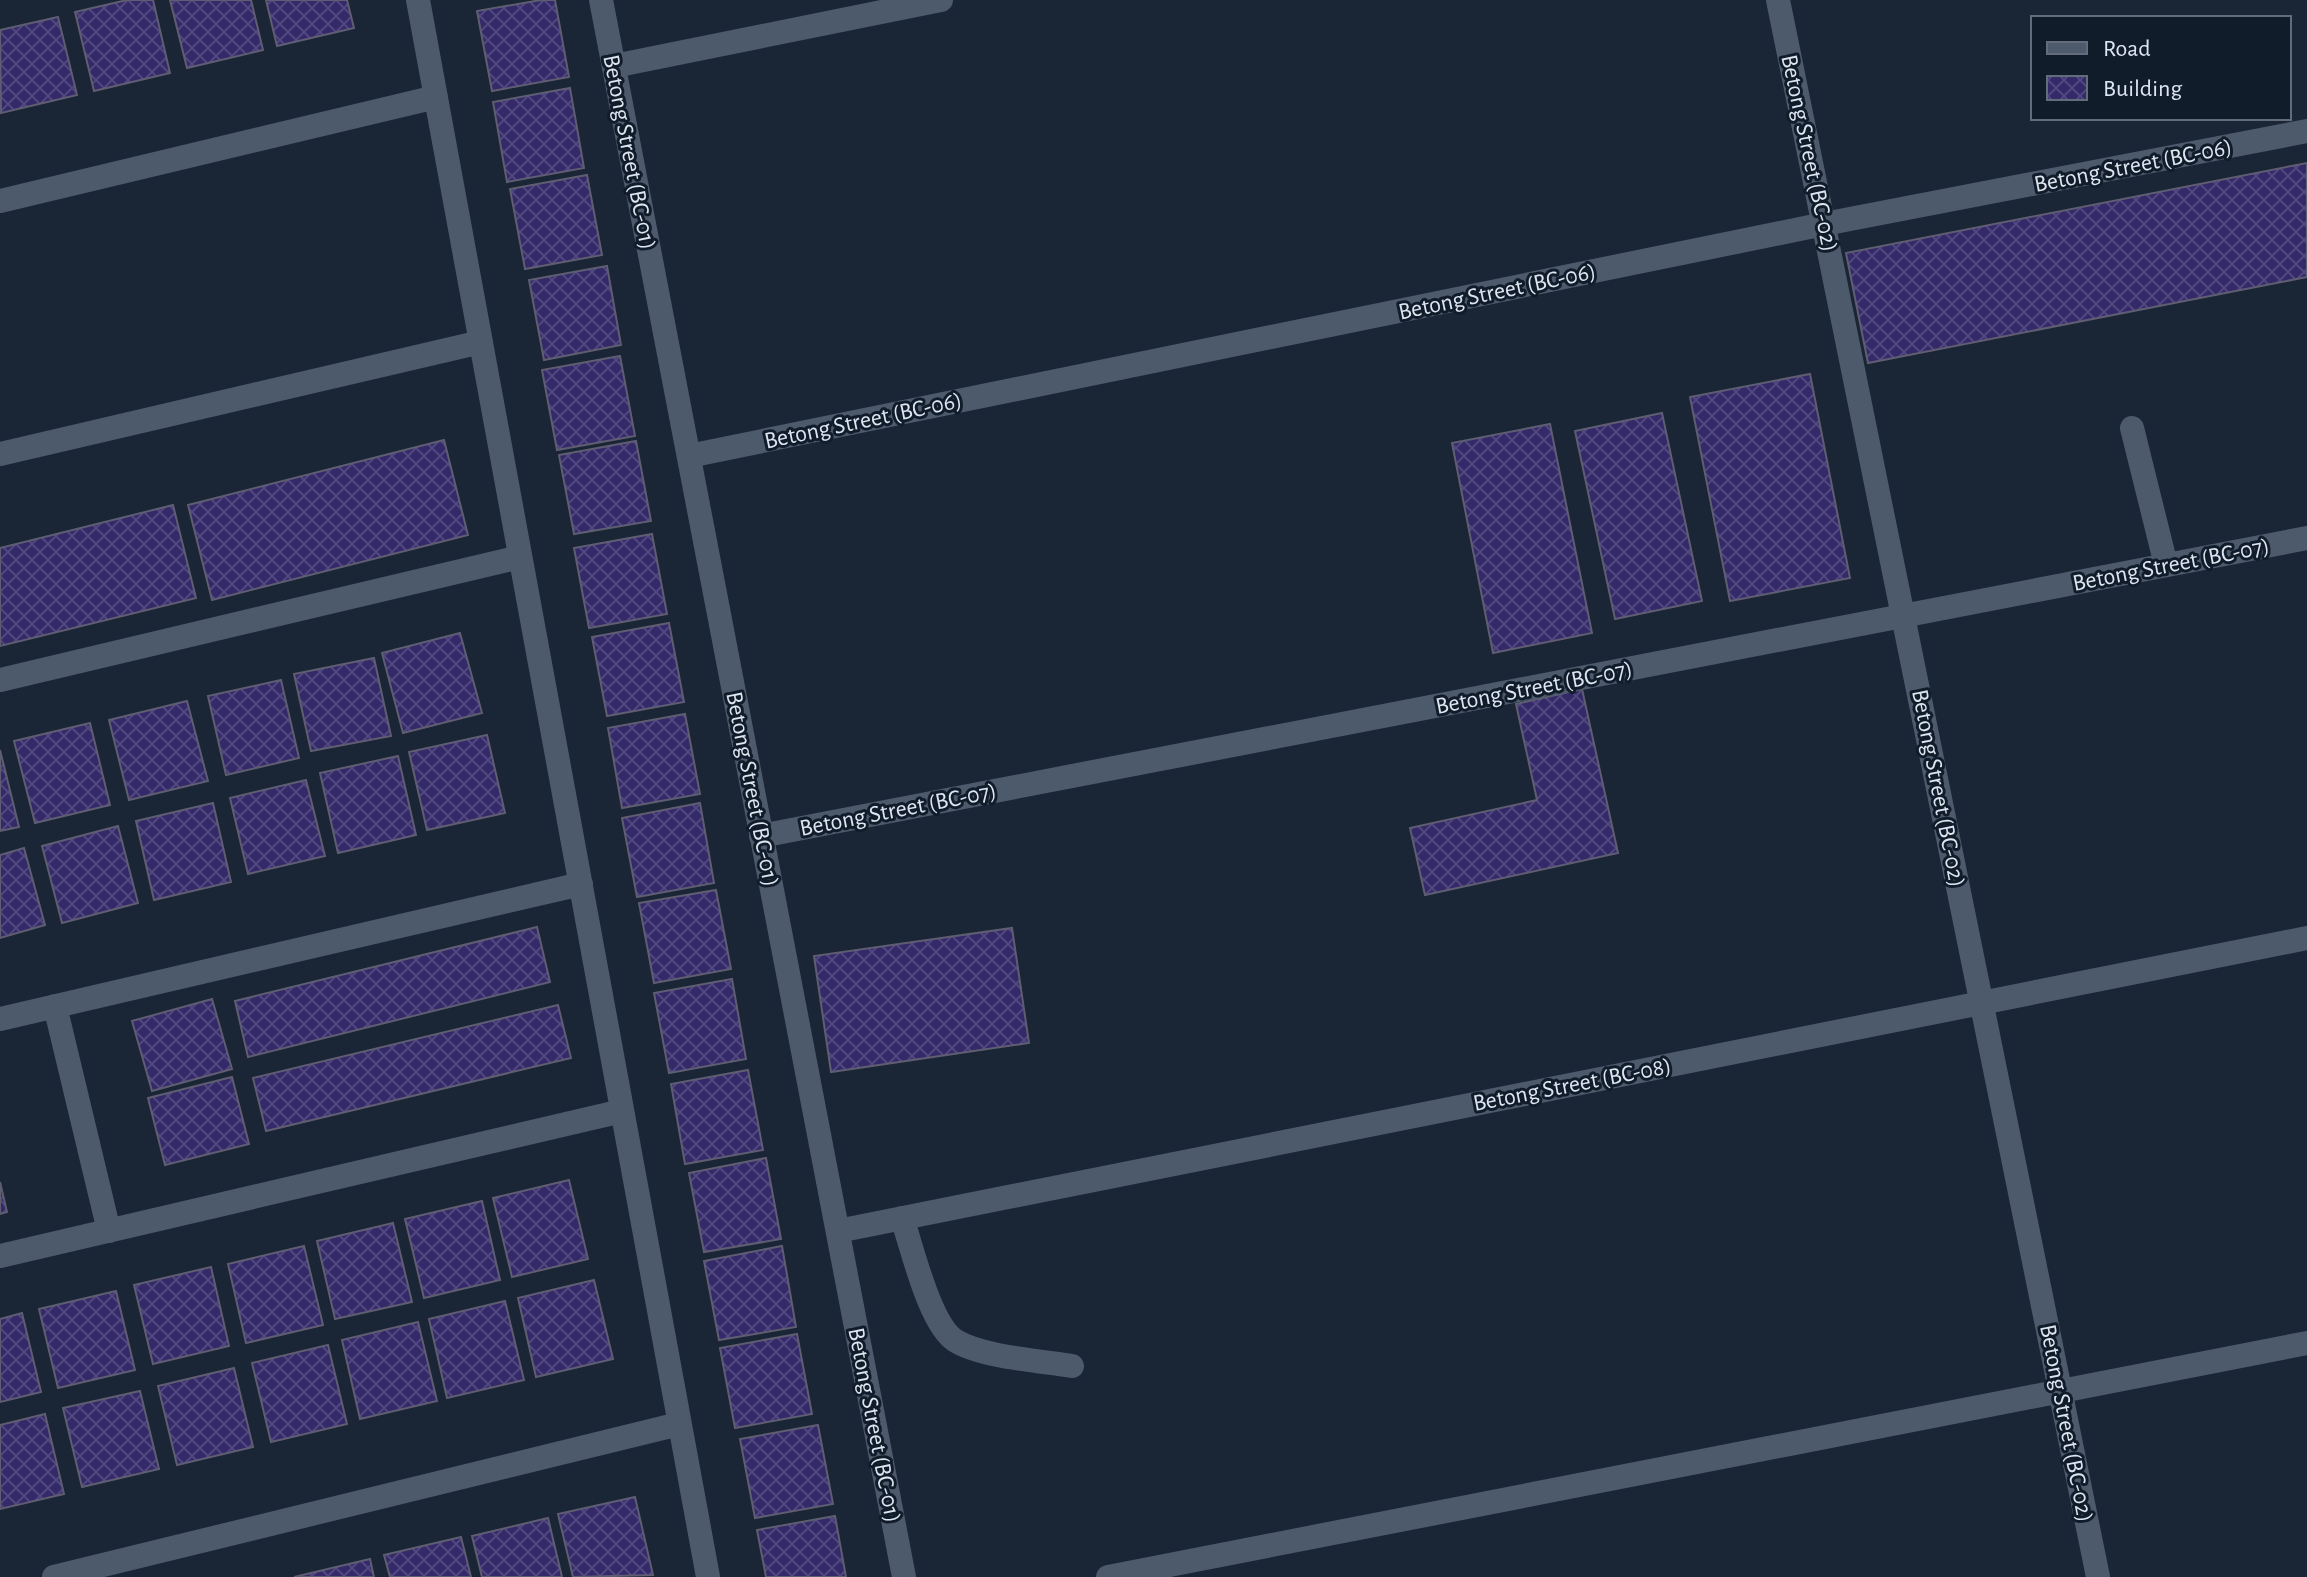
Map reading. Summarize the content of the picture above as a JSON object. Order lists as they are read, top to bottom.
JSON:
{
  "streets": {
    "street": [
      "Betong Street (BC-01)",
      "Betong Street (BC-02)",
      "Betong Street (BC-06)",
      "Betong Street (BC-07)",
      "Betong Street (BC-08)"
    ]
  },
  "crossings": [
    ["Betong Street (BC-01)", "Betong Street (BC-06)"],
    ["Betong Street (BC-01)", "Betong Street (BC-07)"],
    ["Betong Street (BC-01)", "Betong Street (BC-08)"],
    ["Betong Street (BC-02)", "Betong Street (BC-06)"],
    ["Betong Street (BC-02)", "Betong Street (BC-07)"],
    ["Betong Street (BC-02)", "Betong Street (BC-08)"]
  ],
  "legend": ["Road", "Building"]
}
